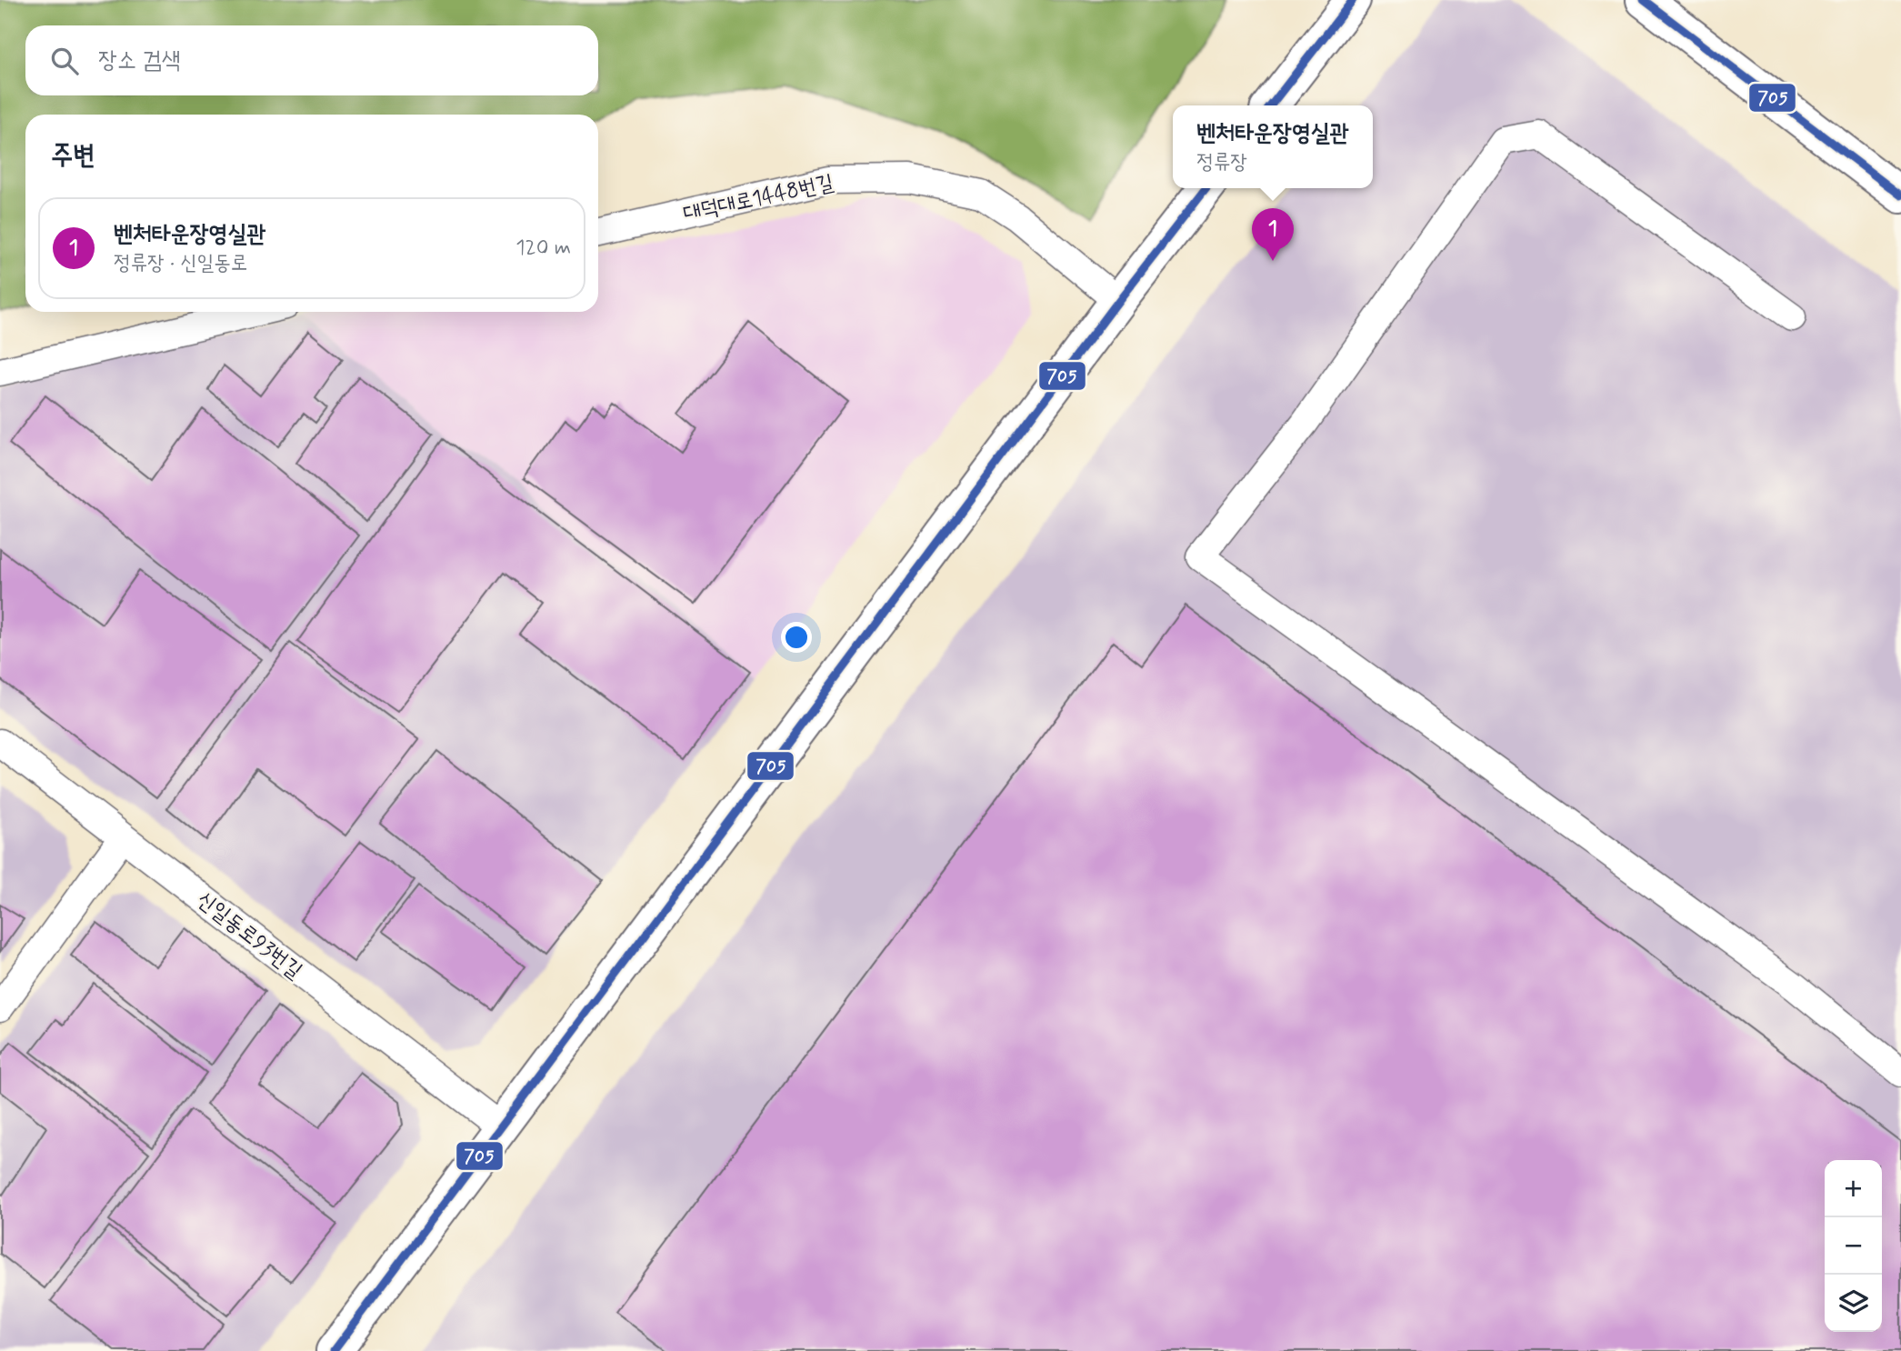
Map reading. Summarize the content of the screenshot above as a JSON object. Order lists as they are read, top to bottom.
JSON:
{
  "streets": {
    "street": ["대덕대로1448번길", "신일동로93번길"]
  },
  "lines": ["transit line 705"],
  "page": {
    "search": "장소 검색",
    "popup": ["벤처타운장영실관", "정류장"],
    "heading": "주변",
    "list": [
      {
        "mark": "1",
        "name": "벤처타운장영실관",
        "note": "정류장 · 신일동로",
        "value": "120 m"
      }
    ],
    "pins": "1",
    "map_buttons": ["+", "−"]
  }
}
